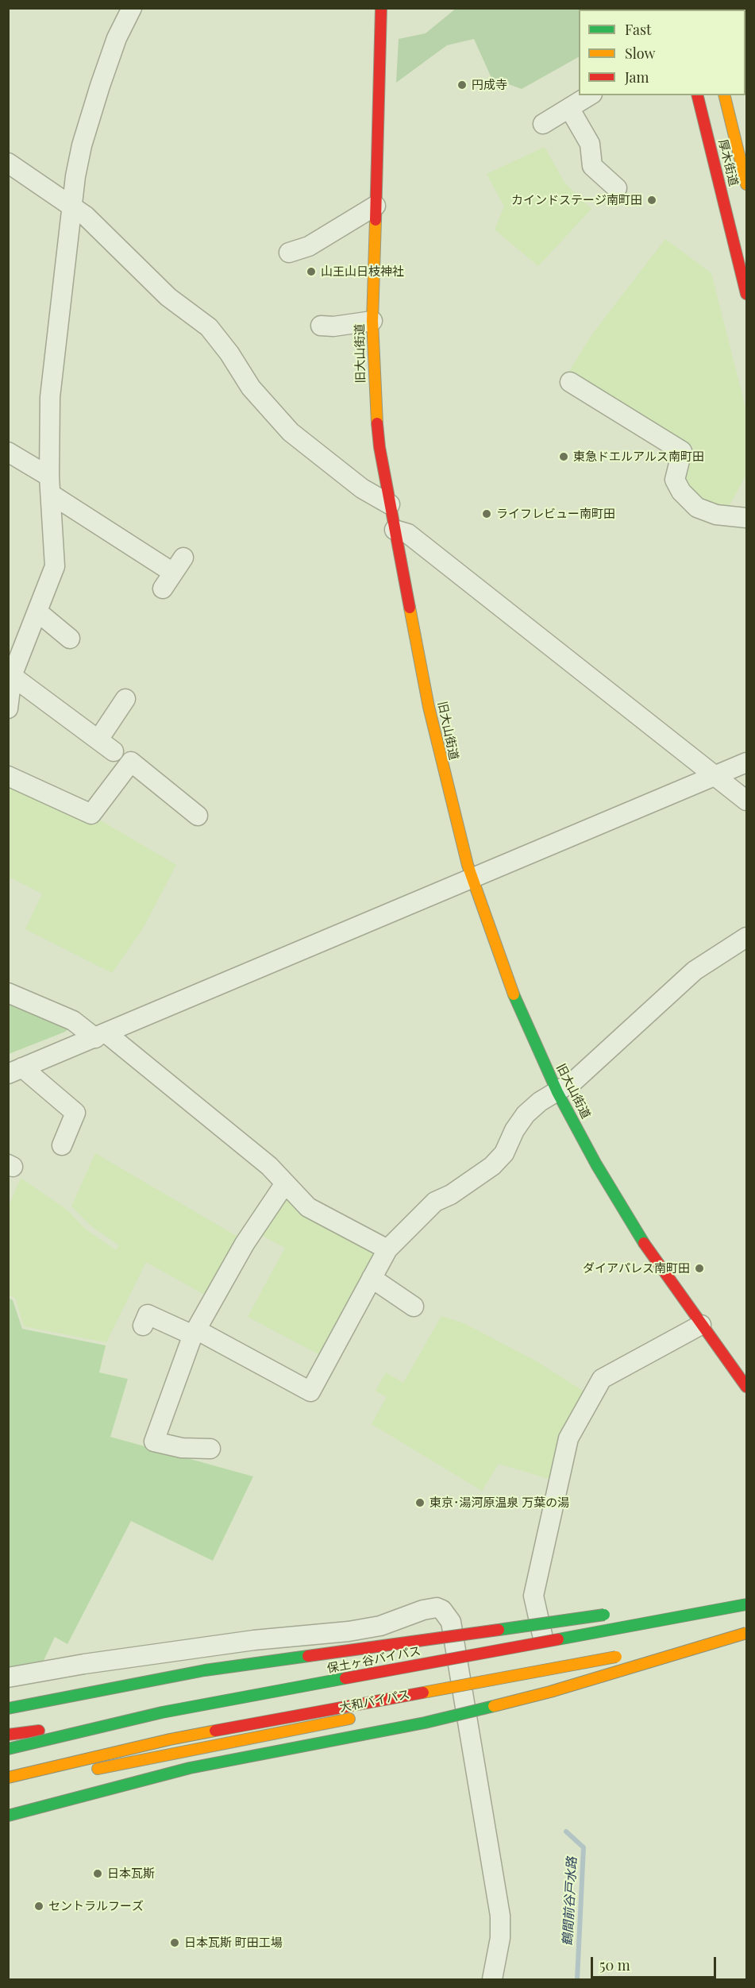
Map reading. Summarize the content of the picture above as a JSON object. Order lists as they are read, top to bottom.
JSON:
{
  "streets": {
    "main road": [
      "厚木街道",
      "旧大山街道",
      "保土ヶ谷バイパス",
      "大和バイパス"
    ]
  },
  "water": ["鶴間前谷戸水路"],
  "places": [
    "円成寺",
    "カインドステージ南町田",
    "山王山日枝神社",
    "東急ドエルアルス南町田",
    "ライフレビュー南町田",
    "ダイアパレス南町田",
    "東京･湯河原温泉 万葉の湯",
    "日本瓦斯",
    "セントラルフーズ",
    "日本瓦斯 町田工場"
  ],
  "legend": ["Fast", "Slow", "Jam"],
  "scale_bar": "50 m"
}
